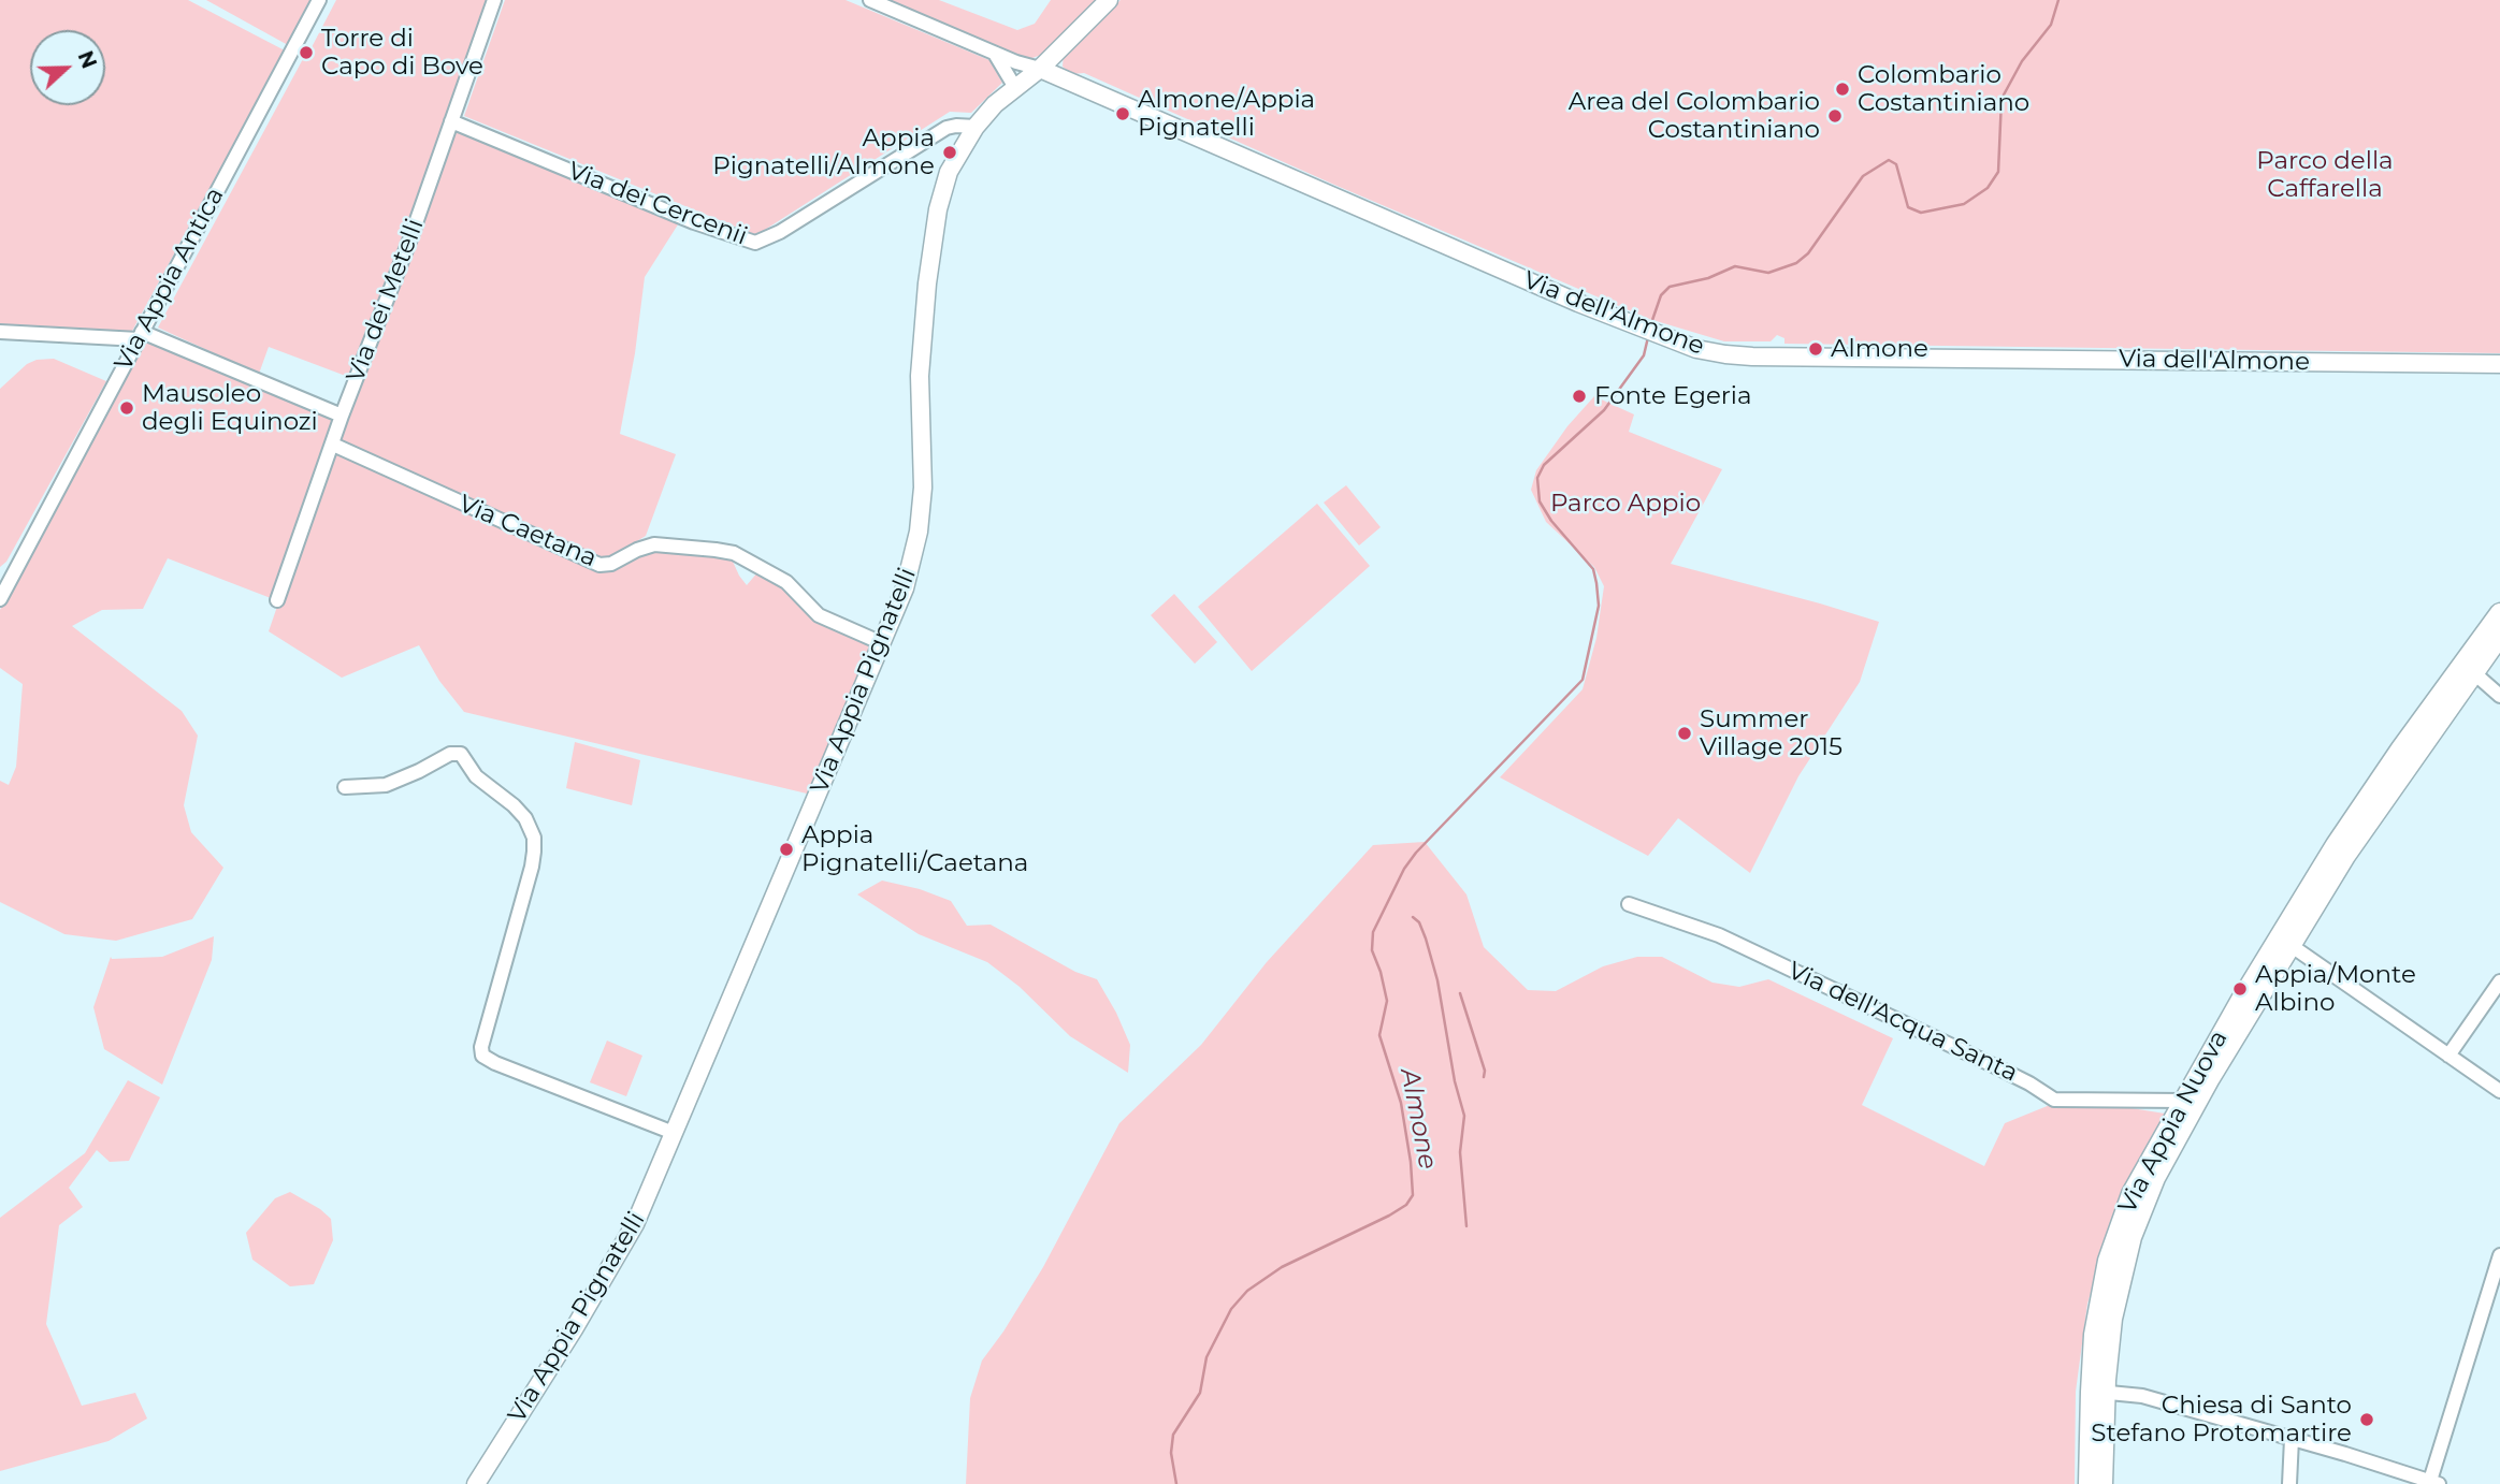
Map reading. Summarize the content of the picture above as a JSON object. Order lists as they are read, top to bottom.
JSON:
{
  "streets": {
    "main road": ["Via dell'Almone", "Via Appia Pignatelli", "Via Appia Nuova"],
    "street": [
      "Via dei Cercenii",
      "Via Appia Antica",
      "Via dei Metelli",
      "Via Caetana",
      "Via dell'Acqua Santa"
    ]
  },
  "crossings": [
    ["Via dei Cercenii", "Via dei Metelli"],
    ["Via dei Cercenii", "Via Appia Pignatelli"],
    ["Via dei Metelli", "Via Caetana"],
    ["Via dell'Almone", "Via Appia Pignatelli"],
    ["Via Caetana", "Via Appia Pignatelli"],
    ["Via dell'Acqua Santa", "Via Appia Nuova"]
  ],
  "water": ["Almone"],
  "parks": ["Parco della Caffarella", "Parco Appio"],
  "places": [
    "Torre di Capo di Bove",
    "Colombario Costantiniano",
    "Almone/Appia Pignatelli",
    "Area del Colombario Costantiniano",
    "Appia Pignatelli/Almone",
    "Almone",
    "Fonte Egeria",
    "Mausoleo degli Equinozi",
    "Summer Village 2015",
    "Appia Pignatelli/Caetana",
    "Appia/Monte Albino",
    "Chiesa di Santo Stefano Protomartire"
  ],
  "north": "right"
}
